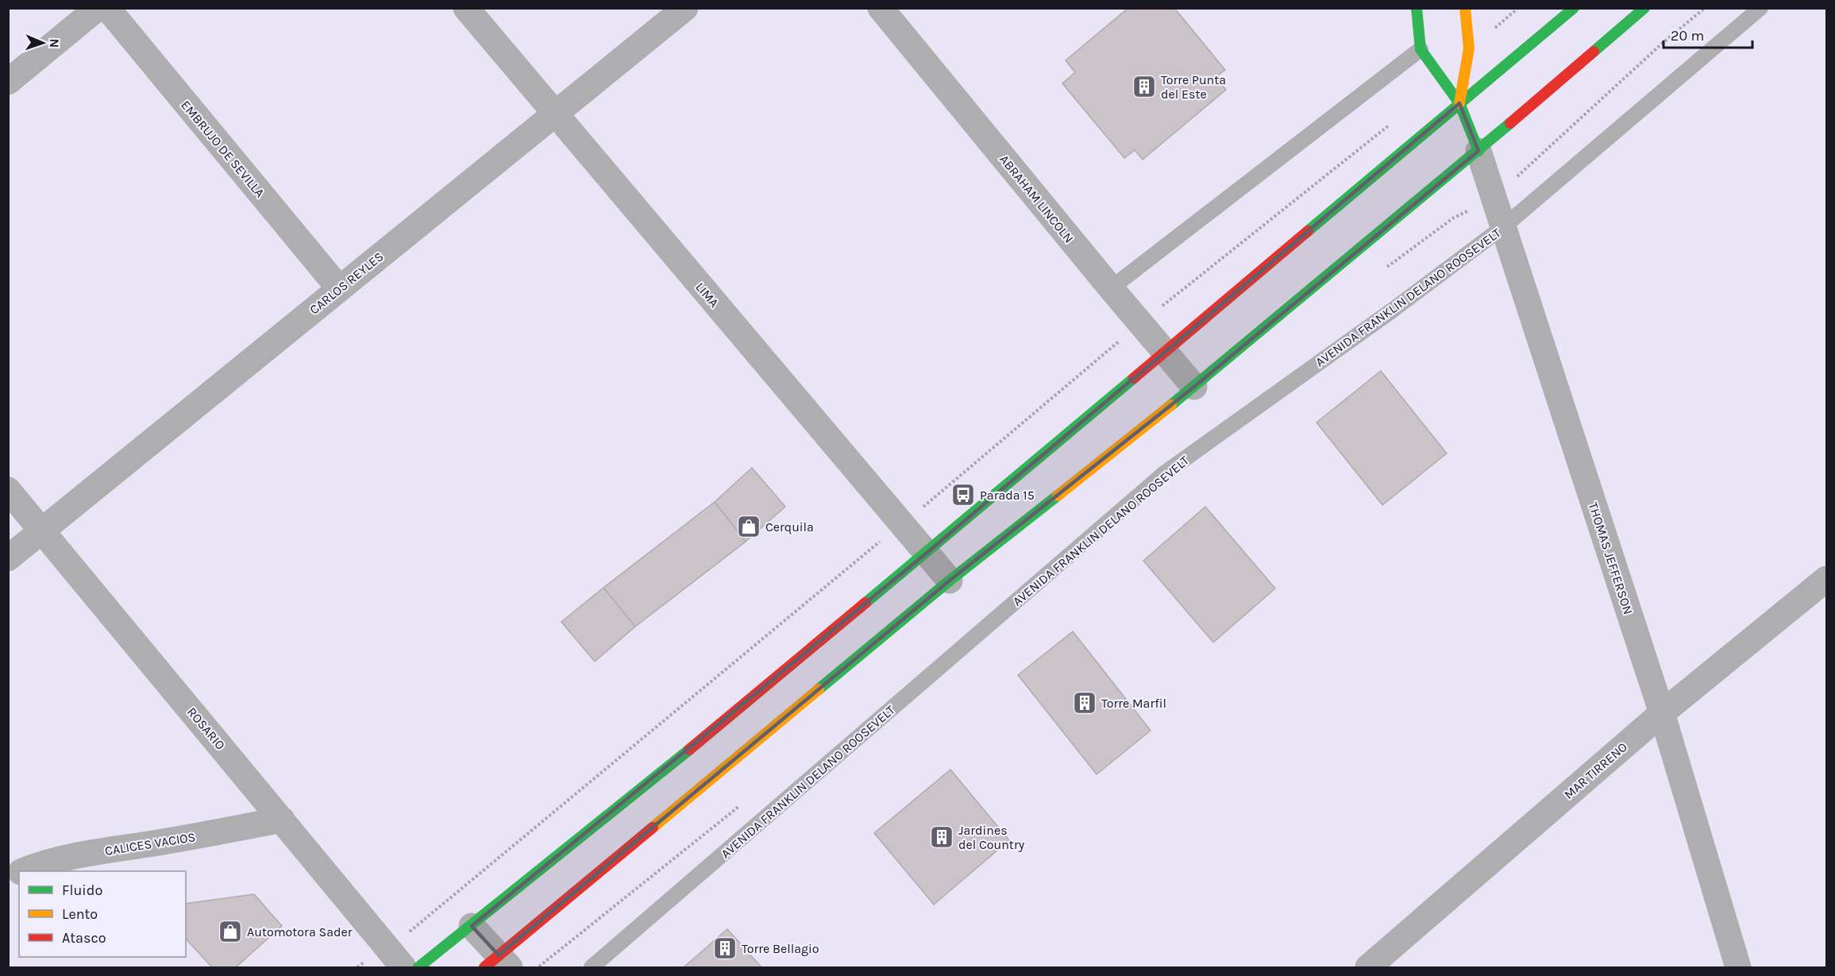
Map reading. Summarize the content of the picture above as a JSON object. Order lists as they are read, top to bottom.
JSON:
{
  "streets": {
    "street": [
      "EMBRUJO DE SEVILLA",
      "ABRAHAM LINCOLN",
      "CARLOS REYLES",
      "LIMA",
      "THOMAS JEFFERSON",
      "ROSARIO",
      "MAR TIRRENO",
      "CALICES VACIOS"
    ],
    "lane": ["AVENIDA FRANKLIN DELANO ROOSEVELT"]
  },
  "crossings": [
    ["EMBRUJO DE SEVILLA", "CARLOS REYLES"],
    ["CARLOS REYLES", "LIMA"],
    ["CARLOS REYLES", "ROSARIO"],
    ["AVENIDA FRANKLIN DELANO ROOSEVELT", "THOMAS JEFFERSON"],
    ["THOMAS JEFFERSON", "MAR TIRRENO"],
    ["ROSARIO", "CALICES VACIOS"]
  ],
  "places": {
    "building": [
      "Torre Punta del Este",
      "Torre Marfil",
      "Jardines del Country",
      "Torre Bellagio"
    ],
    "bus stop": ["Parada 15"],
    "shop": ["Cerquila", "Automotora Sader"]
  },
  "legend": ["Fluido", "Lento", "Atasco"],
  "scale_bar": "20 m",
  "north": "right"
}
